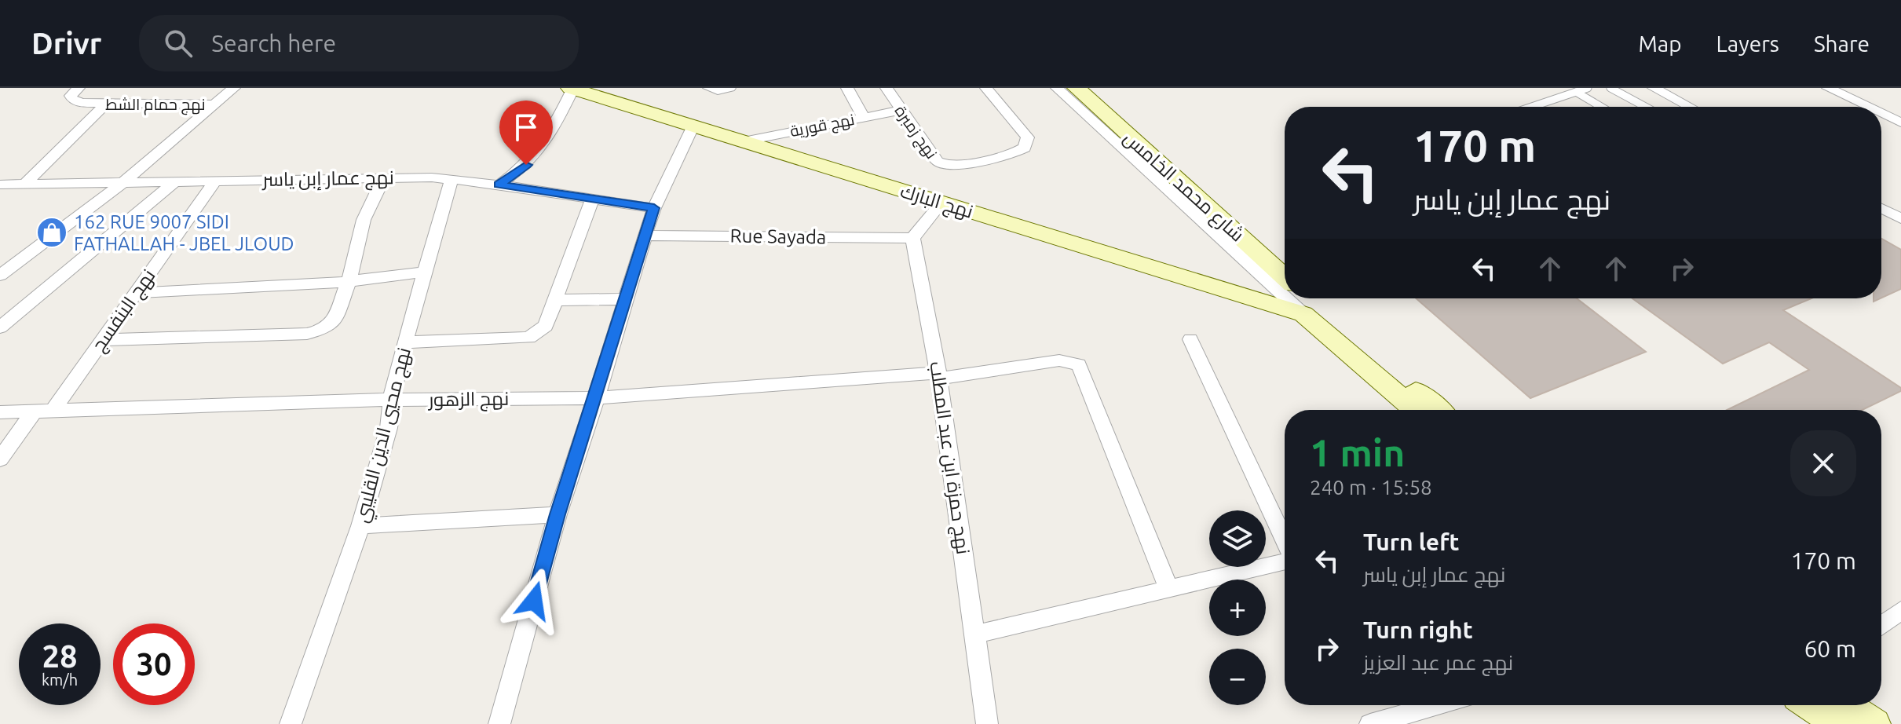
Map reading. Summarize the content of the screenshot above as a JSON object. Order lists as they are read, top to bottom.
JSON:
{
  "streets": {
    "street": [
      "نهج حمام الشط",
      "نهج قورية",
      "نهج زمبرة",
      "نهج عمار إبن ياسر",
      "شارع محمد الخامس",
      "نهج البارك",
      "Rue Sayada",
      "نهج البنفسج",
      "نهج الزهور",
      "نهج محيي الدين القليبي",
      "نهج حمزة ابن عبد المطلب"
    ]
  },
  "crossings": [
    ["نهج قورية", "نهج زمبرة"],
    ["نهج قورية", "نهج البارك"],
    ["نهج عمار إبن ياسر", "نهج البنفسج"],
    ["نهج عمار إبن ياسر", "نهج محيي الدين القليبي"],
    ["Rue Sayada", "نهج حمزة ابن عبد المطلب"],
    ["نهج البنفسج", "نهج الزهور"],
    ["نهج الزهور", "نهج محيي الدين القليبي"],
    ["نهج الزهور", "نهج حمزة ابن عبد المطلب"]
  ],
  "places": {
    "shop": ["162 RUE 9007 SIDI FATHALLAH - JBEL JLOUD"]
  },
  "page": {
    "header": "Drivr",
    "search": "Search here",
    "nav": ["Map", "Layers", "Share"],
    "turn": ["170 m", "نهج عمار إبن ياسر"],
    "heading": ["1 min", "240 m · 15:58"],
    "map_buttons": ["+", "−"],
    "list": [
      {
        "name": "Turn left",
        "note": "نهج عمار إبن ياسر",
        "value": "170 m"
      },
      {
        "name": "Turn right",
        "note": "نهج عمر عبد العزيز",
        "value": "60 m"
      }
    ],
    "speed": "28 km/h",
    "limit": "30"
  }
}
